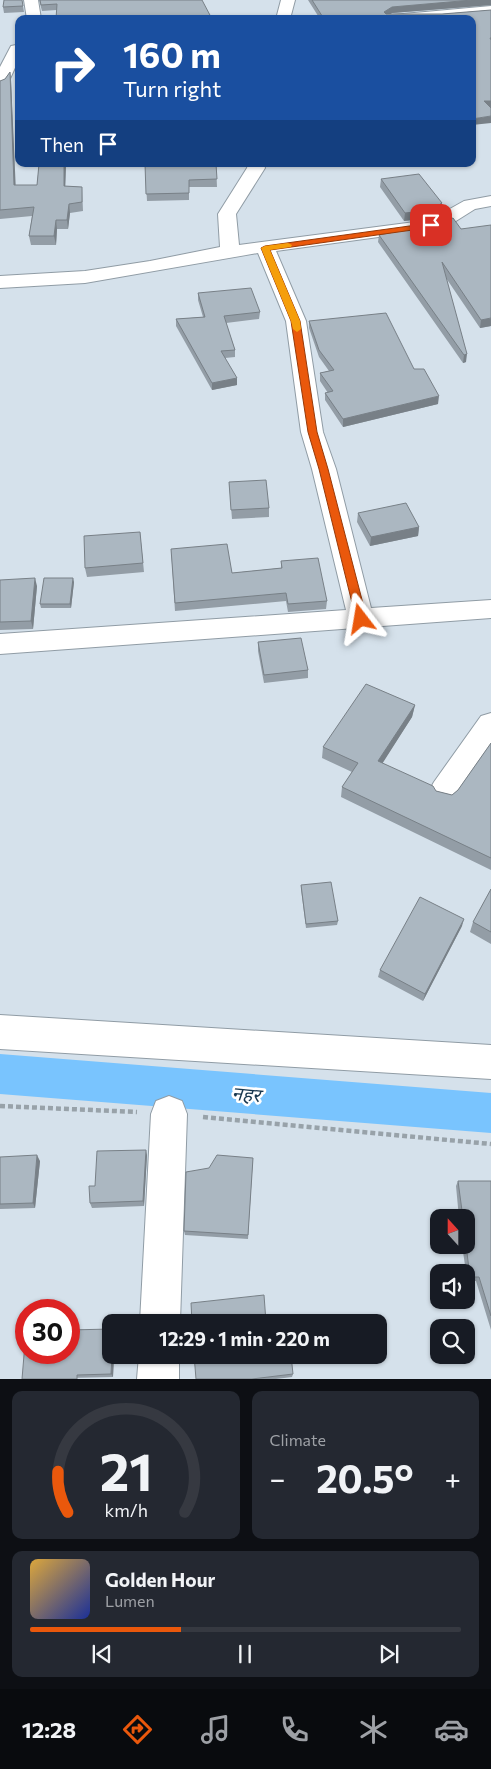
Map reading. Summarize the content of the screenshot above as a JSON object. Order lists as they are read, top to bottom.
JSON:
{
  "water": ["नहर"],
  "north": "top",
  "page": {
    "turn": ["160 m", "Turn right"],
    "then": "Then",
    "limit": "30",
    "trip": "12:29 · 1 min · 220 m",
    "tile": "Climate",
    "heat": ["−", "20.5°", "+"],
    "song": ["Golden Hour", "Lumen"],
    "tabs": "12:28",
    "gauge": ["21", "km/h"]
  }
}
